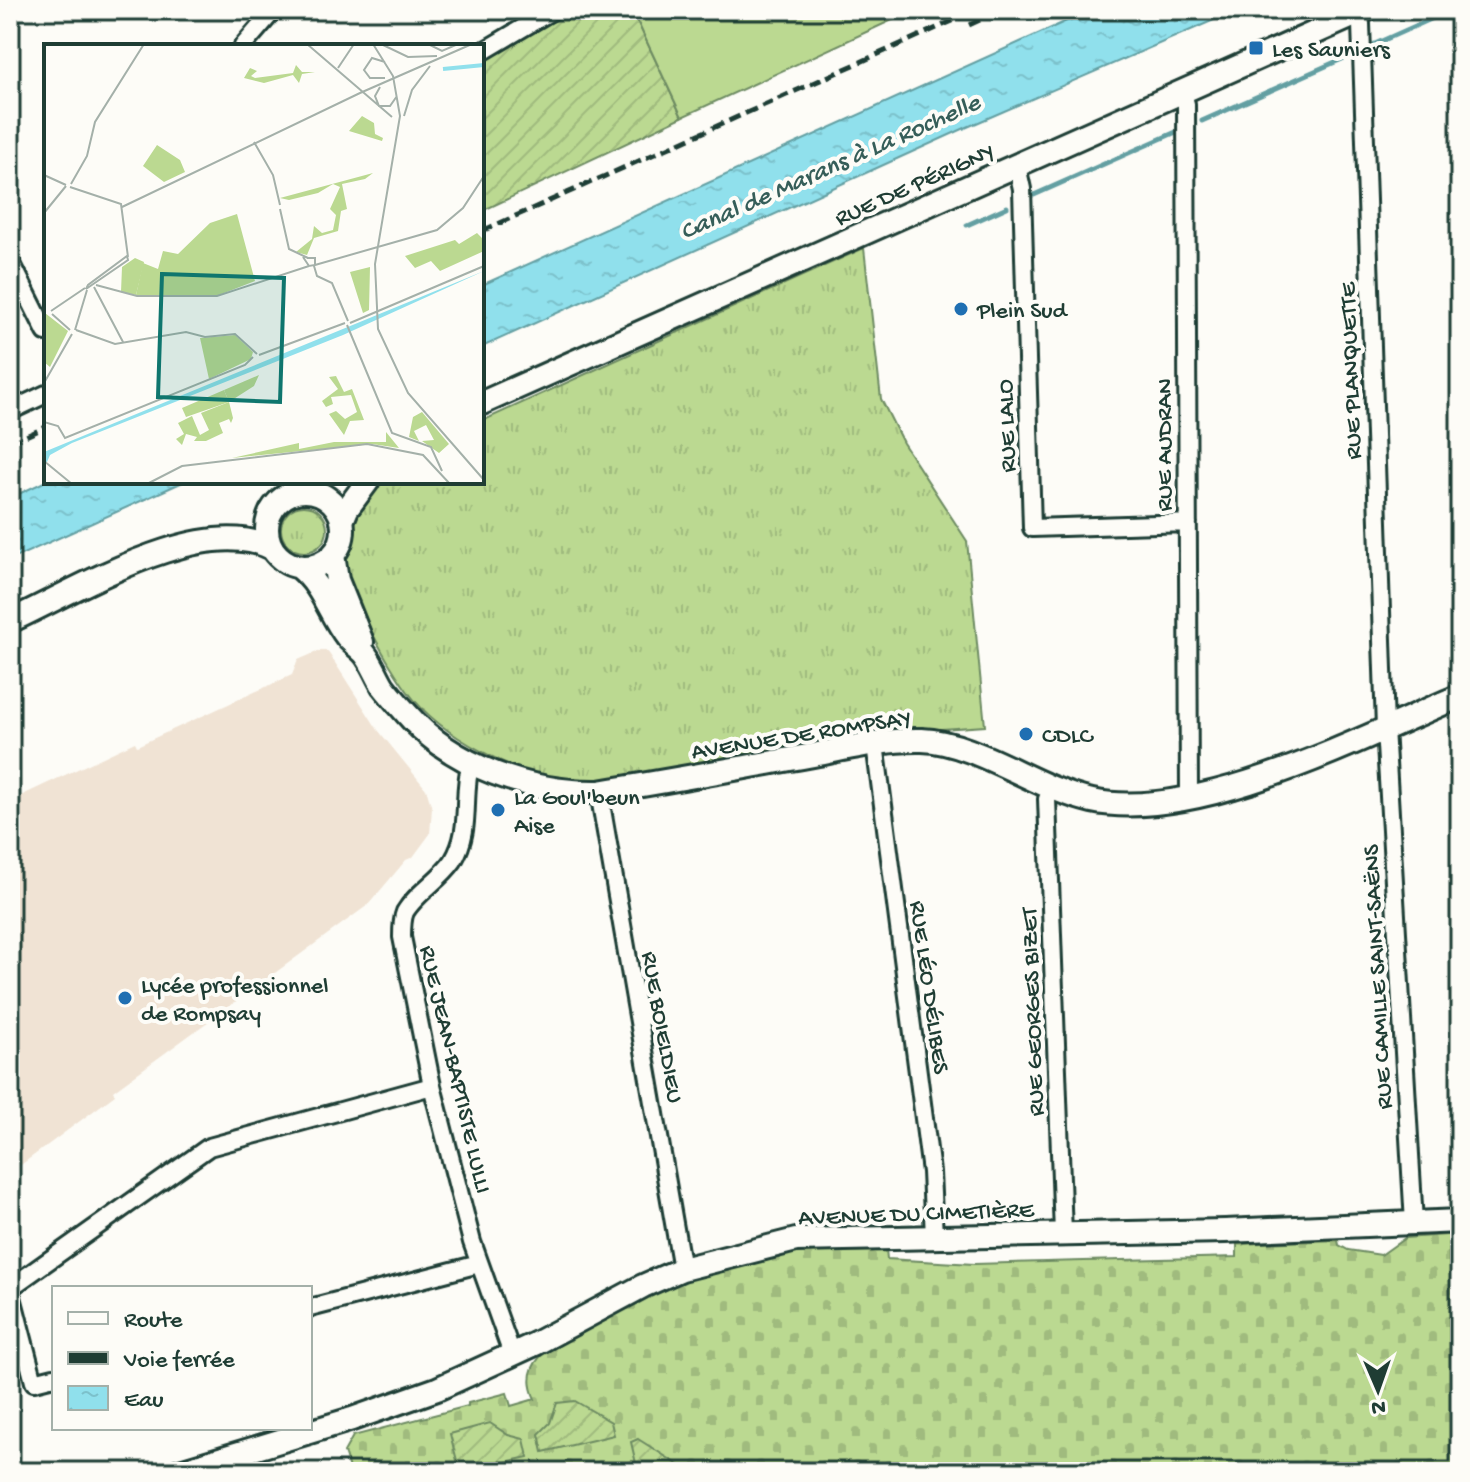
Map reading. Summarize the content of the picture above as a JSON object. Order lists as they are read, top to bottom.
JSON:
{
  "streets": {
    "street": [
      "RUE DE PÉRIGNY",
      "RUE PLANQUETTE",
      "RUE LALO",
      "RUE AUDRAN",
      "AVENUE DE ROMPSAY",
      "RUE CAMILLE SAINT-SAËNS",
      "RUE LÉO DÉLIBES",
      "RUE GEORGES BIZET",
      "RUE BOIELDIEU",
      "RUE JEAN-BAPTISTE LULLI",
      "AVENUE DU CIMETIÈRE"
    ]
  },
  "crossings": [
    ["RUE DE PÉRIGNY", "RUE PLANQUETTE"],
    ["RUE DE PÉRIGNY", "RUE LALO"],
    ["RUE DE PÉRIGNY", "RUE AUDRAN"],
    ["RUE PLANQUETTE", "AVENUE DE ROMPSAY"],
    ["RUE PLANQUETTE", "RUE CAMILLE SAINT-SAËNS"],
    ["RUE LALO", "RUE AUDRAN"],
    ["RUE AUDRAN", "AVENUE DE ROMPSAY"],
    ["AVENUE DE ROMPSAY", "RUE CAMILLE SAINT-SAËNS"],
    ["AVENUE DE ROMPSAY", "RUE LÉO DÉLIBES"],
    ["AVENUE DE ROMPSAY", "RUE GEORGES BIZET"],
    ["AVENUE DE ROMPSAY", "RUE BOIELDIEU"],
    ["AVENUE DE ROMPSAY", "RUE JEAN-BAPTISTE LULLI"],
    ["RUE CAMILLE SAINT-SAËNS", "AVENUE DU CIMETIÈRE"],
    ["RUE LÉO DÉLIBES", "AVENUE DU CIMETIÈRE"],
    ["RUE GEORGES BIZET", "AVENUE DU CIMETIÈRE"],
    ["RUE BOIELDIEU", "AVENUE DU CIMETIÈRE"],
    ["RUE JEAN-BAPTISTE LULLI", "AVENUE DU CIMETIÈRE"]
  ],
  "water": ["Canal de Marans à La Rochelle"],
  "places": {
    "transit": ["Les Sauniers"],
    "other": [
      "Plein Sud",
      "CDLC",
      "La Goul'beun Aise",
      "Lycée professionnel de Rompsay"
    ]
  },
  "legend": ["Route", "Voie ferrée", "Eau"],
  "north": "bottom"
}
